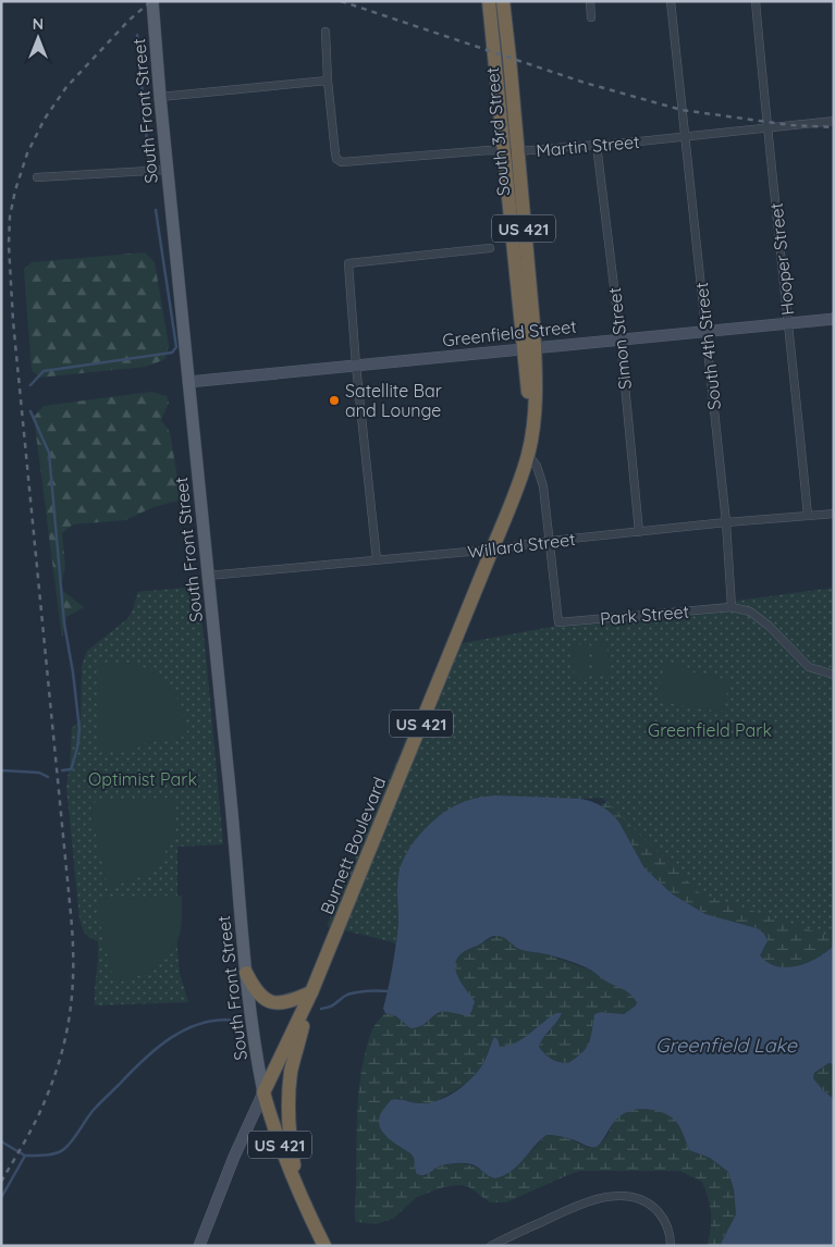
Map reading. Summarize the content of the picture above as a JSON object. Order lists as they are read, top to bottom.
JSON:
{
  "streets": {
    "highway": ["South 3rd Street", "US 421", "Burnett Boulevard"],
    "main road": ["South Front Street", "Greenfield Street"],
    "street": [
      "Martin Street",
      "Hooper Street",
      "Simon Street",
      "South 4th Street",
      "Willard Street",
      "Park Street"
    ]
  },
  "crossings": [
    ["South Front Street", "US 421"],
    ["South Front Street", "Greenfield Street"],
    ["South Front Street", "Willard Street"],
    ["South Front Street", "Burnett Boulevard"],
    ["South 3rd Street", "Martin Street"],
    ["South 3rd Street", "Greenfield Street"],
    ["South 3rd Street", "Burnett Boulevard"],
    ["Martin Street", "Hooper Street"],
    ["Martin Street", "Simon Street"],
    ["Martin Street", "South 4th Street"],
    ["US 421", "Burnett Boulevard"],
    ["Hooper Street", "Greenfield Street"],
    ["Hooper Street", "Willard Street"],
    ["Greenfield Street", "Simon Street"],
    ["Greenfield Street", "South 4th Street"],
    ["Simon Street", "Willard Street"],
    ["South 4th Street", "Willard Street"],
    ["South 4th Street", "Park Street"],
    ["Willard Street", "Park Street"],
    ["Willard Street", "Burnett Boulevard"]
  ],
  "water": ["Greenfield Lake"],
  "parks": ["Greenfield Park", "Optimist Park"],
  "places": ["Satellite Bar and Lounge"],
  "north": "top"
}
